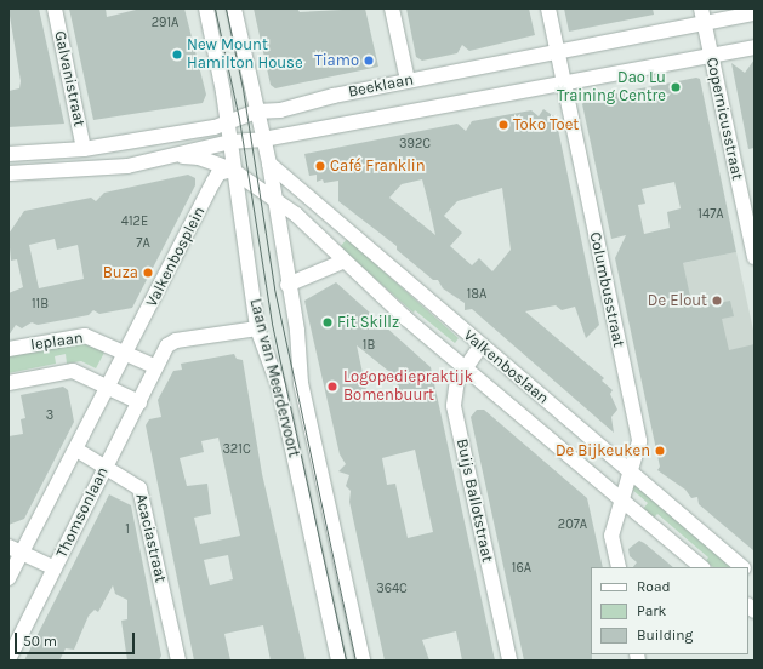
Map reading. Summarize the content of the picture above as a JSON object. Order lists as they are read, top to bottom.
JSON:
{
  "streets": {
    "street": [
      "Galvanistraat",
      "Beeklaan",
      "Copernicusstraat",
      "Valkenbosplein",
      "Columbusstraat",
      "Ieplaan",
      "Valkenboslaan",
      "Laan van Meerdervoort",
      "Buijs Ballotstraat",
      "Thomsonlaan",
      "Acaciastraat"
    ]
  },
  "crossings": [
    ["Galvanistraat", "Beeklaan"],
    ["Beeklaan", "Copernicusstraat"],
    ["Beeklaan", "Columbusstraat"],
    ["Beeklaan", "Laan van Meerdervoort"],
    ["Valkenbosplein", "Ieplaan"],
    ["Valkenbosplein", "Laan van Meerdervoort"],
    ["Columbusstraat", "Valkenboslaan"],
    ["Ieplaan", "Thomsonlaan"],
    ["Valkenboslaan", "Laan van Meerdervoort"],
    ["Valkenboslaan", "Buijs Ballotstraat"],
    ["Thomsonlaan", "Acaciastraat"]
  ],
  "places": [
    "New Mount Hamilton House",
    "Tiamo",
    "Dao Lu Training Centre",
    "Toko Toet",
    "Café Franklin",
    "Buza",
    "De Elout",
    "Fit Skillz",
    "Logopediepraktijk Bomenbuurt",
    "De Bijkeuken"
  ],
  "house_numbers": [
    "291A",
    "392C",
    "147A",
    "412E",
    "7A",
    "18A",
    "11B",
    "1B",
    "3",
    "321C",
    "207A",
    "1",
    "16A",
    "364C"
  ],
  "legend": ["Road", "Park", "Building"],
  "scale_bar": "50 m"
}
